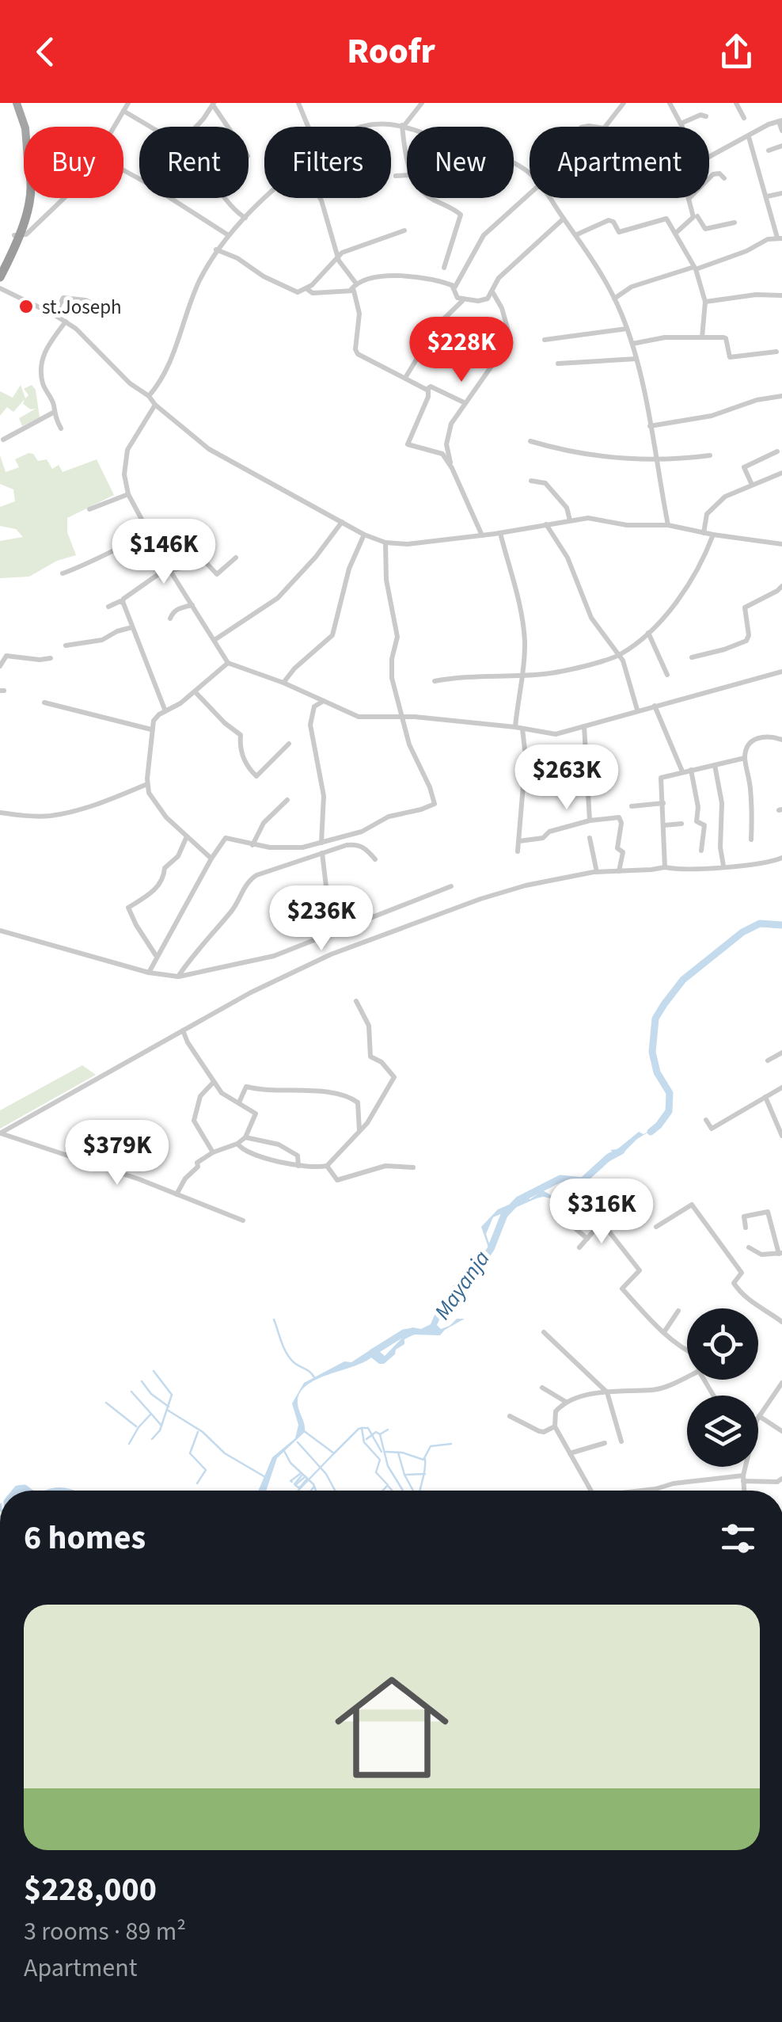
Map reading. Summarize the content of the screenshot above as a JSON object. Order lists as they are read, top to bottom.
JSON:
{
  "water": ["Mayanja"],
  "places": ["st.Joseph"],
  "page": {
    "header": "Roofr",
    "chip": [
      "Buy",
      "Rent",
      "Filters",
      "New",
      "Apartment"
    ],
    "price": [
      "$228K",
      "$146K",
      "$263K",
      "$236K",
      "$379K",
      "$316K"
    ],
    "heading": "6 homes",
    "list": [
      {
        "name": "$228,000",
        "note": "3 rooms · 89 m² · Apartment"
      }
    ]
  }
}
